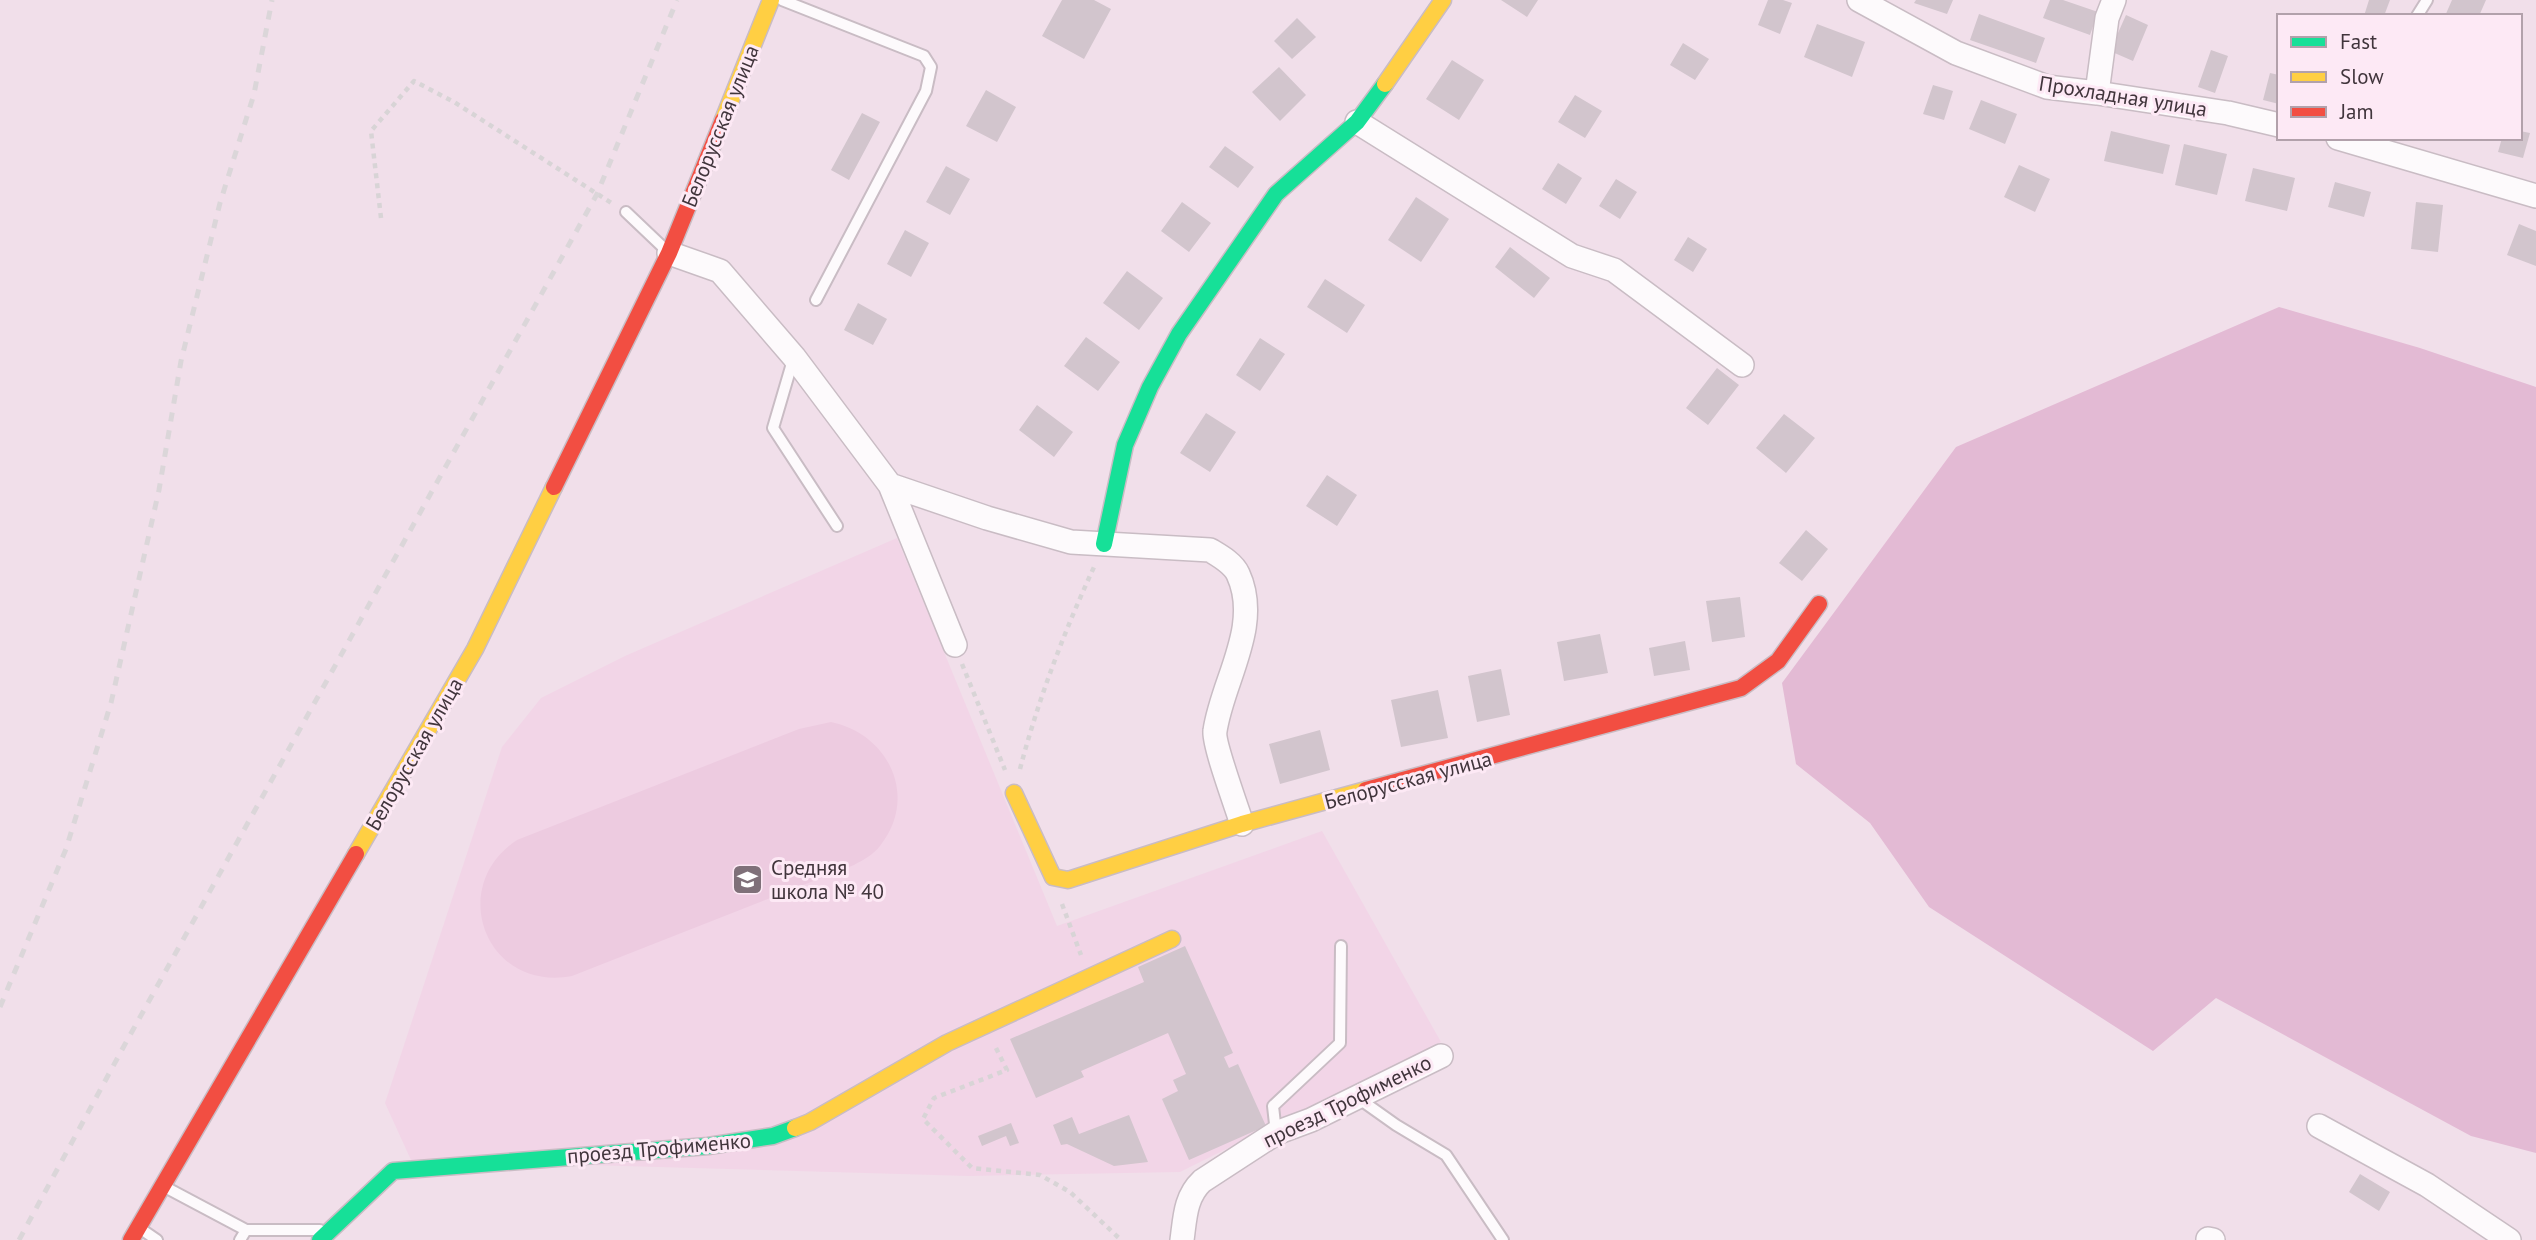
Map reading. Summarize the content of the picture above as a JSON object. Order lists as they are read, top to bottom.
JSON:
{
  "streets": {
    "street": ["Прохладная улица", "Белорусская улица", "проезд Трофименко"]
  },
  "places": {
    "school or university": ["Средняя школа № 40"]
  },
  "legend": ["Fast", "Slow", "Jam"]
}
